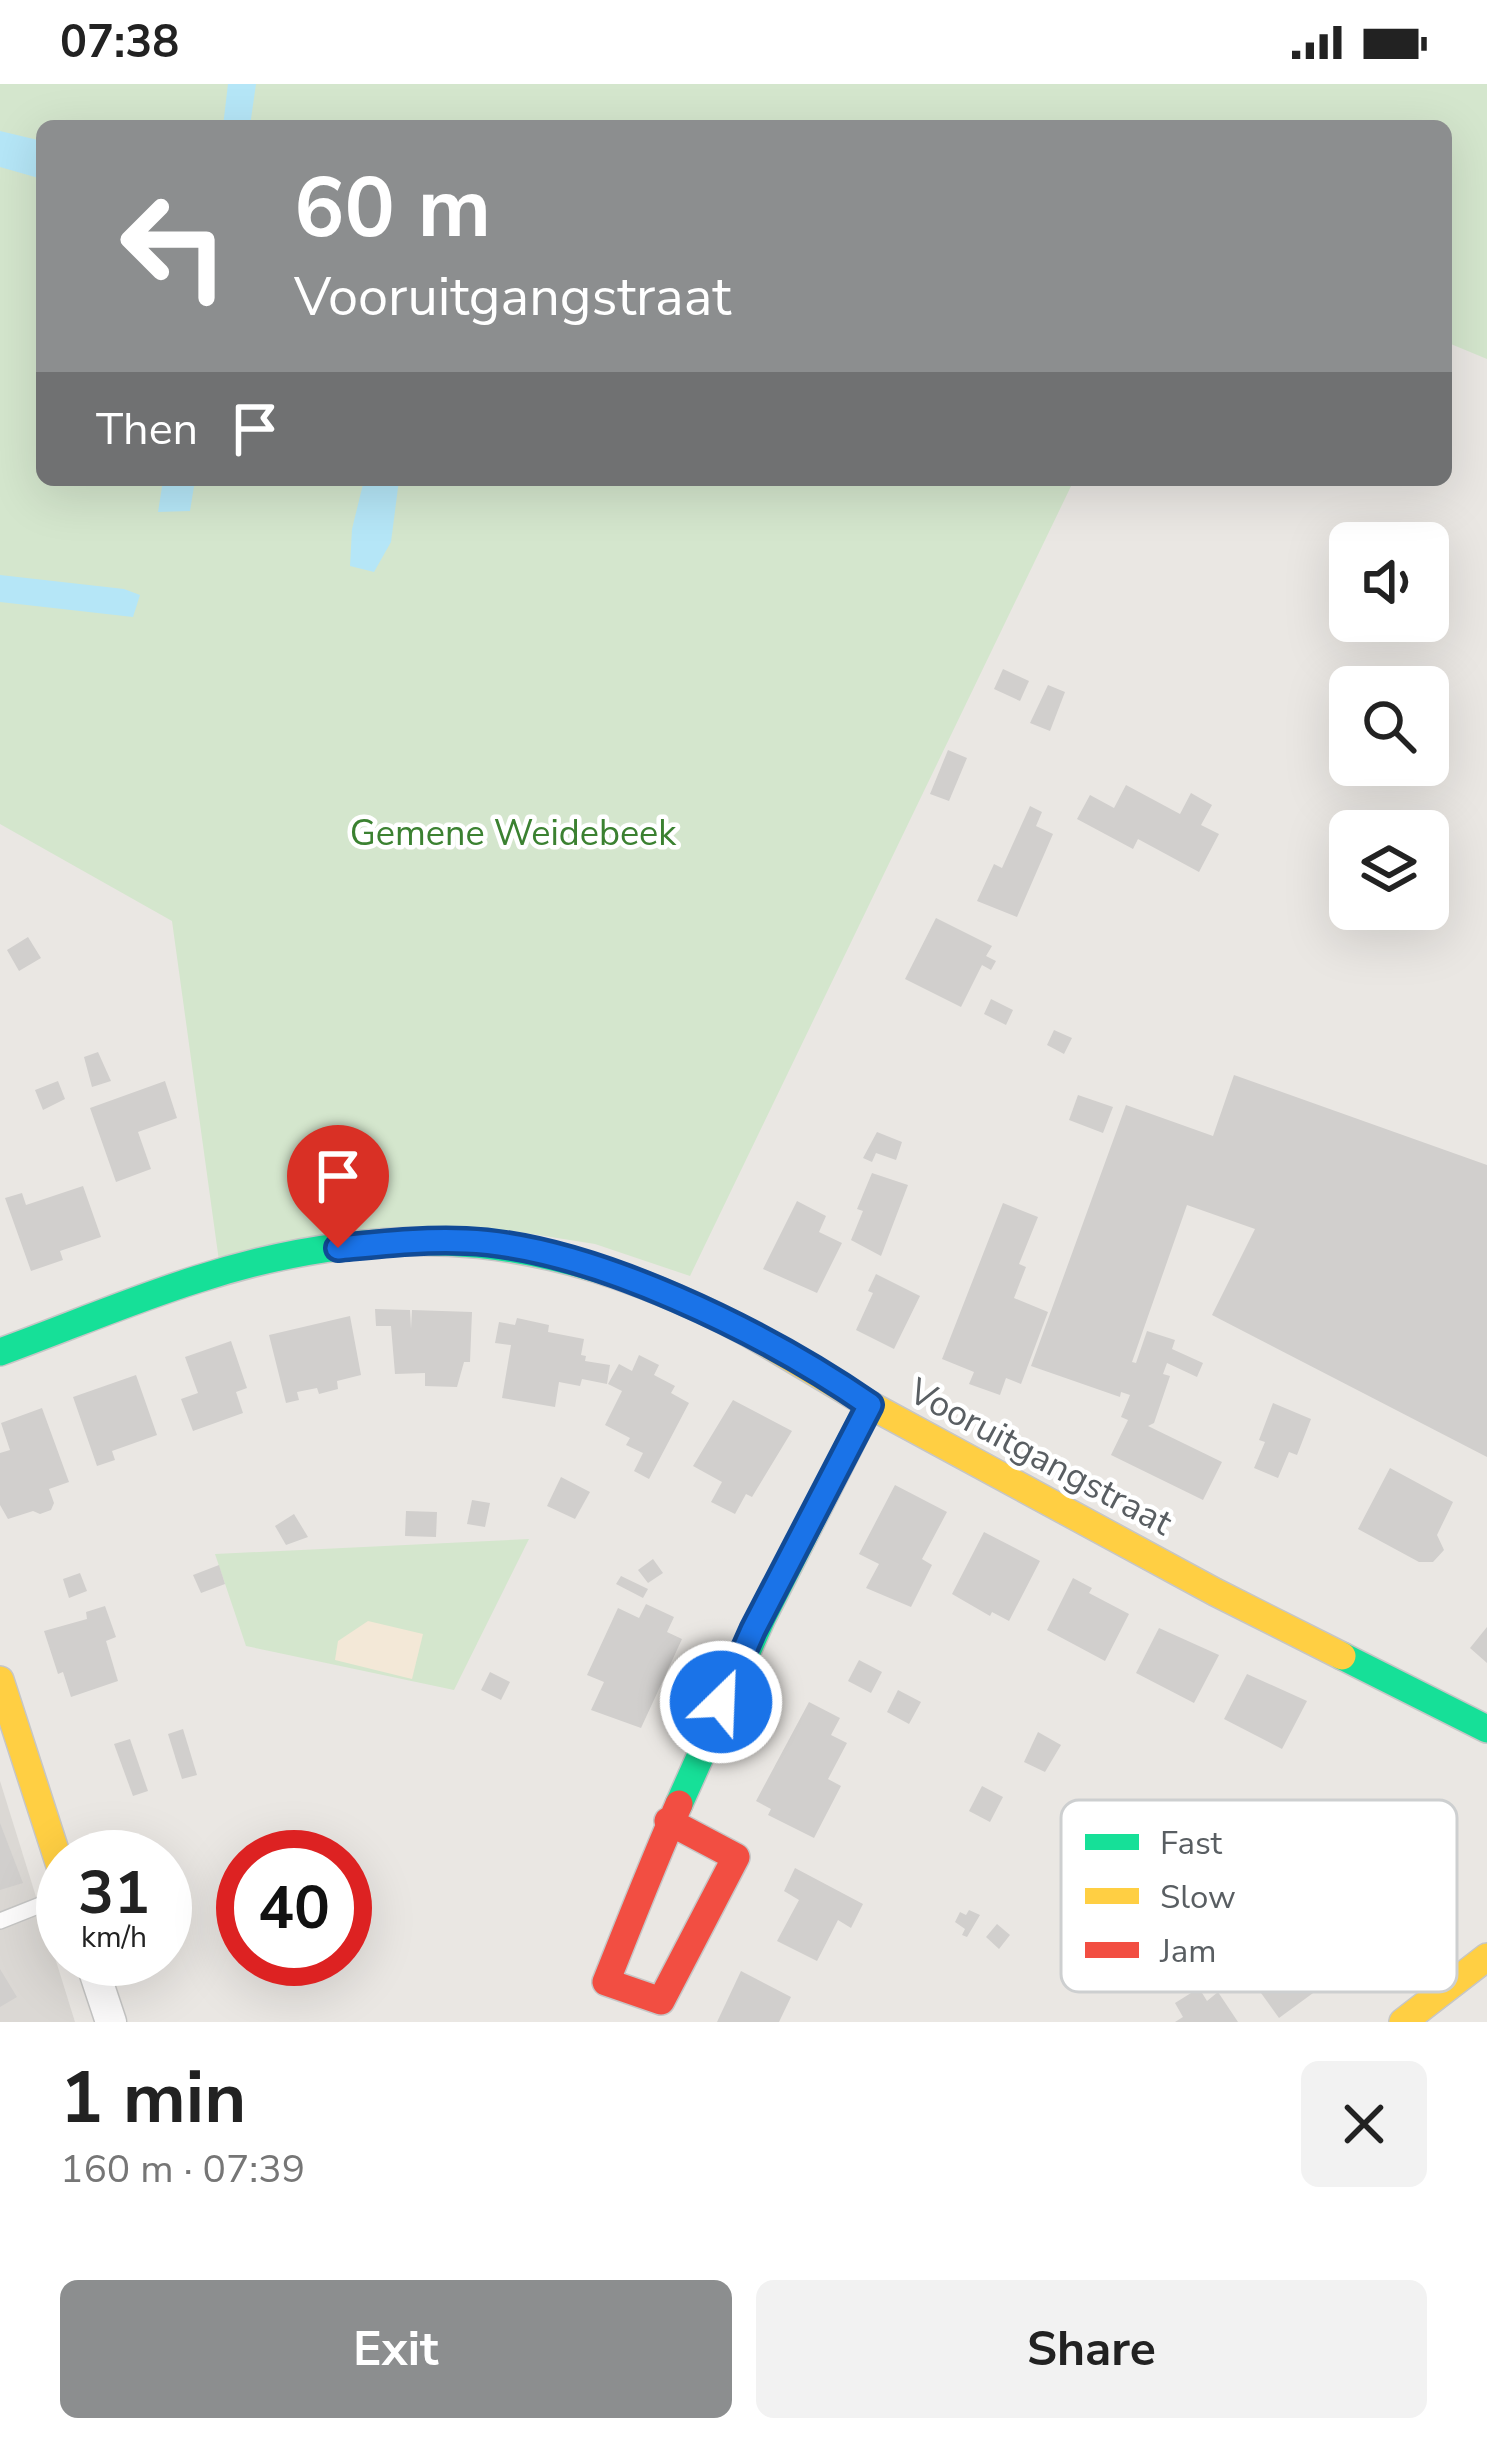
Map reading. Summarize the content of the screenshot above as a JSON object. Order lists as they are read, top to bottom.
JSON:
{
  "streets": {
    "street": ["Vooruitgangstraat"]
  },
  "parks": ["Gemene Weidebeek"],
  "legend": ["Fast", "Slow", "Jam"],
  "page": {
    "status": "07:38",
    "turn": ["60 m", "Vooruitgangstraat"],
    "then": "Then",
    "speed": "31 km/h",
    "limit": "40",
    "heading": ["1 min", "160 m · 07:39"],
    "buttons": ["Exit", "Share"]
  }
}
